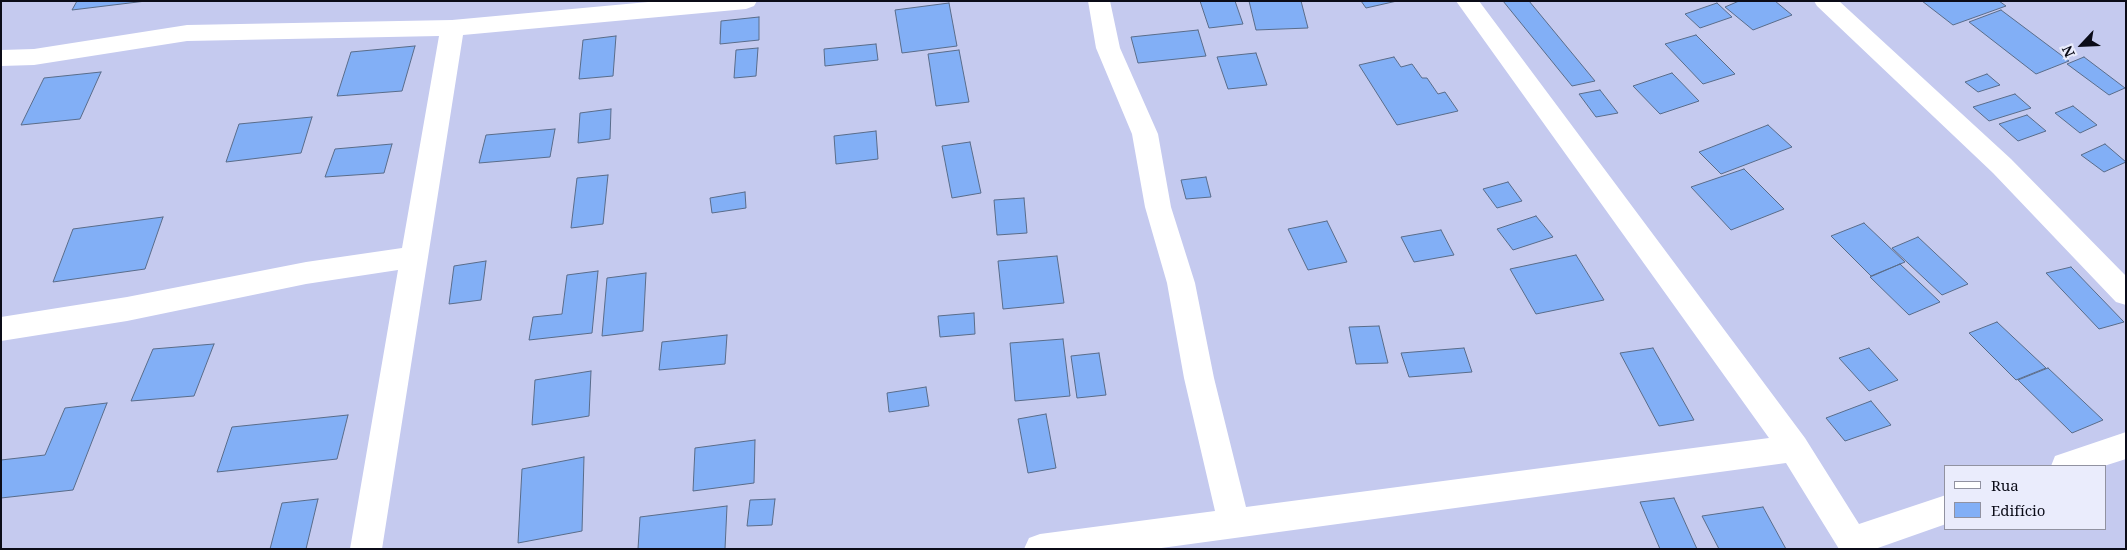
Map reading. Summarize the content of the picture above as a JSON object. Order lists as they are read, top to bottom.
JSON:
{
  "legend": ["Rua", "Edifício"],
  "north": "bottom left"
}
